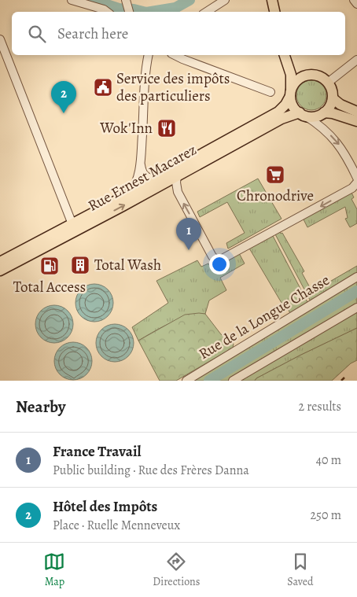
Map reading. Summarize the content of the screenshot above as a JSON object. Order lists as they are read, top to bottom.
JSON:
{
  "streets": {
    "main road": ["Rue Ernest Macarez"],
    "street": ["Rue de la Longue Chasse"]
  },
  "places": {
    "public building": ["Service des impôts des particuliers"],
    "restaurant": ["Wok'Inn"],
    "supermarket": ["Chronodrive"],
    "building": ["Total Wash"],
    "fuel station": ["Total Access"]
  },
  "page": {
    "search": "Search here",
    "pins": ["2", "1"],
    "heading": ["Nearby", "2 results"],
    "list": [
      {
        "mark": "1",
        "name": "France Travail",
        "note": "Public building · Rue des Frères Danna",
        "value": "40 m"
      },
      {
        "mark": "2",
        "name": "Hôtel des Impôts",
        "note": "Place · Ruelle Menneveux",
        "value": "250 m"
      }
    ],
    "nav": ["Map", "Directions", "Saved"]
  }
}
